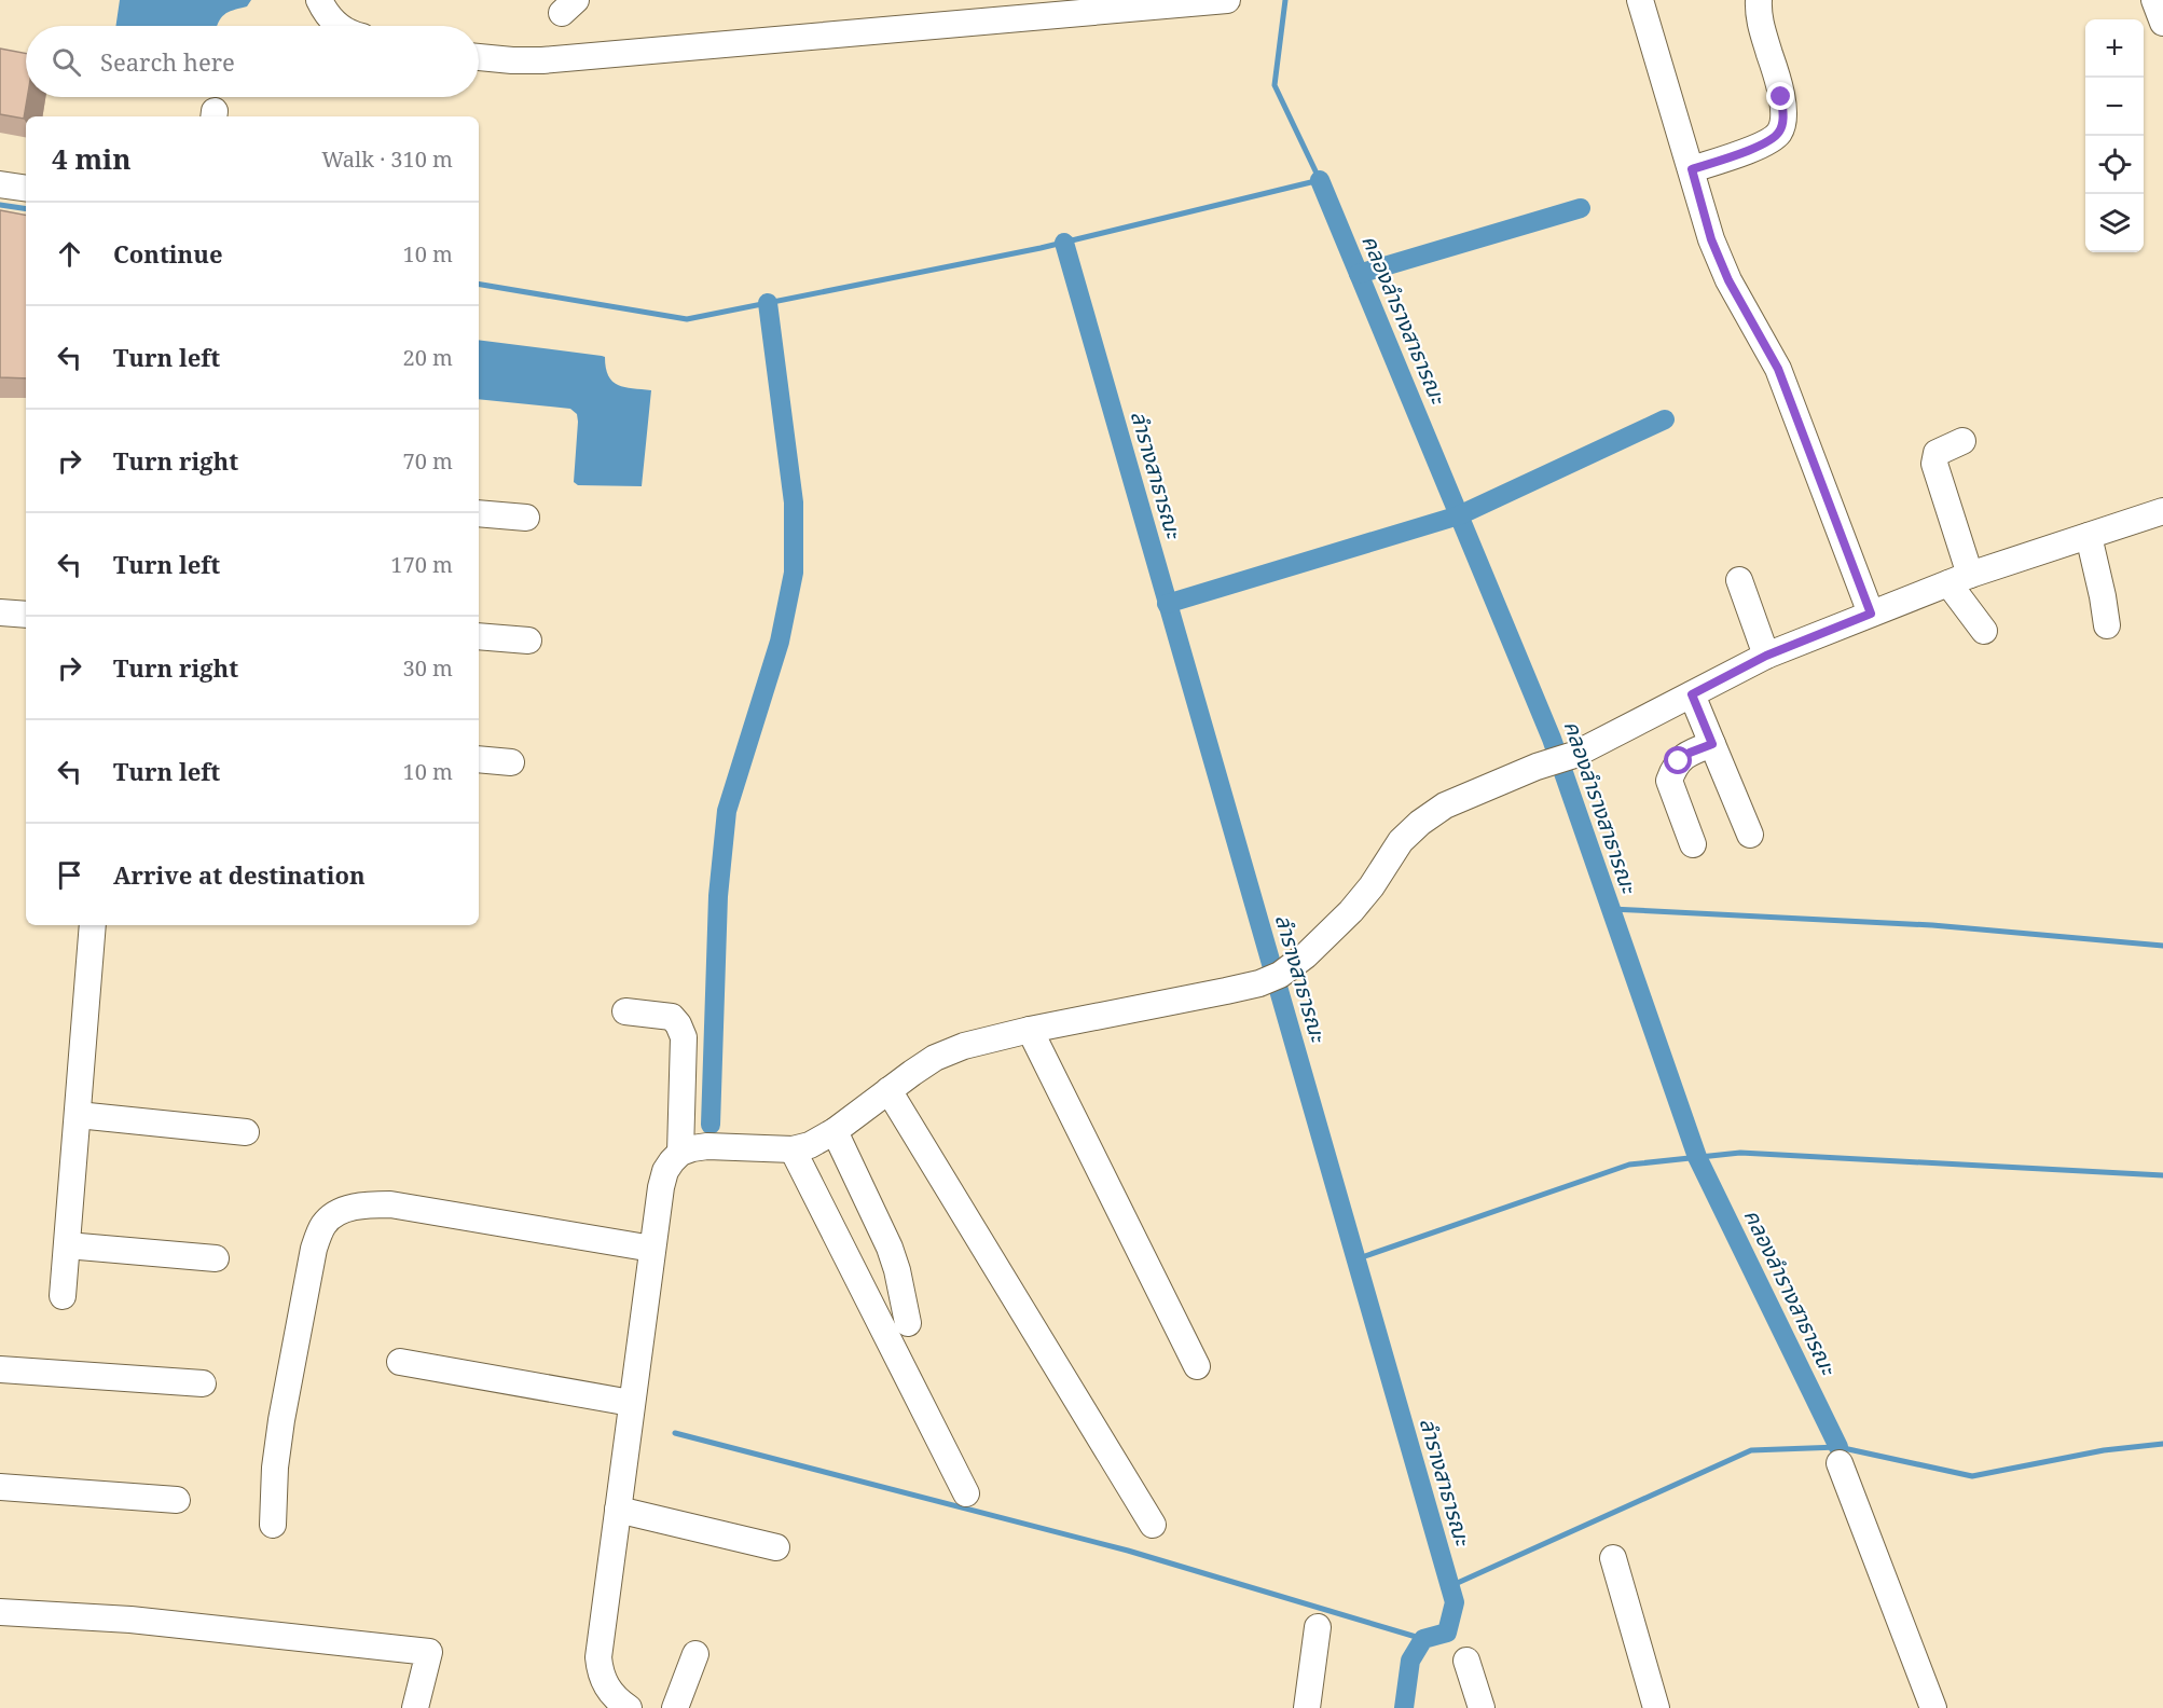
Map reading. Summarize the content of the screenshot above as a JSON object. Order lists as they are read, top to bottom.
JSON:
{
  "water": ["คลองลำรางสาธารณะ", "ลำรางสาธารณะ"],
  "page": {
    "map_buttons": ["+", "−"],
    "search": "Search here",
    "heading": ["4 min", "Walk · 310 m"],
    "list": [
      ["Continue", "10 m"],
      ["Turn left", "20 m"],
      ["Turn right", "70 m"],
      ["Turn left", "170 m"],
      ["Turn right", "30 m"],
      ["Turn left", "10 m"],
      "Arrive at destination"
    ]
  }
}
